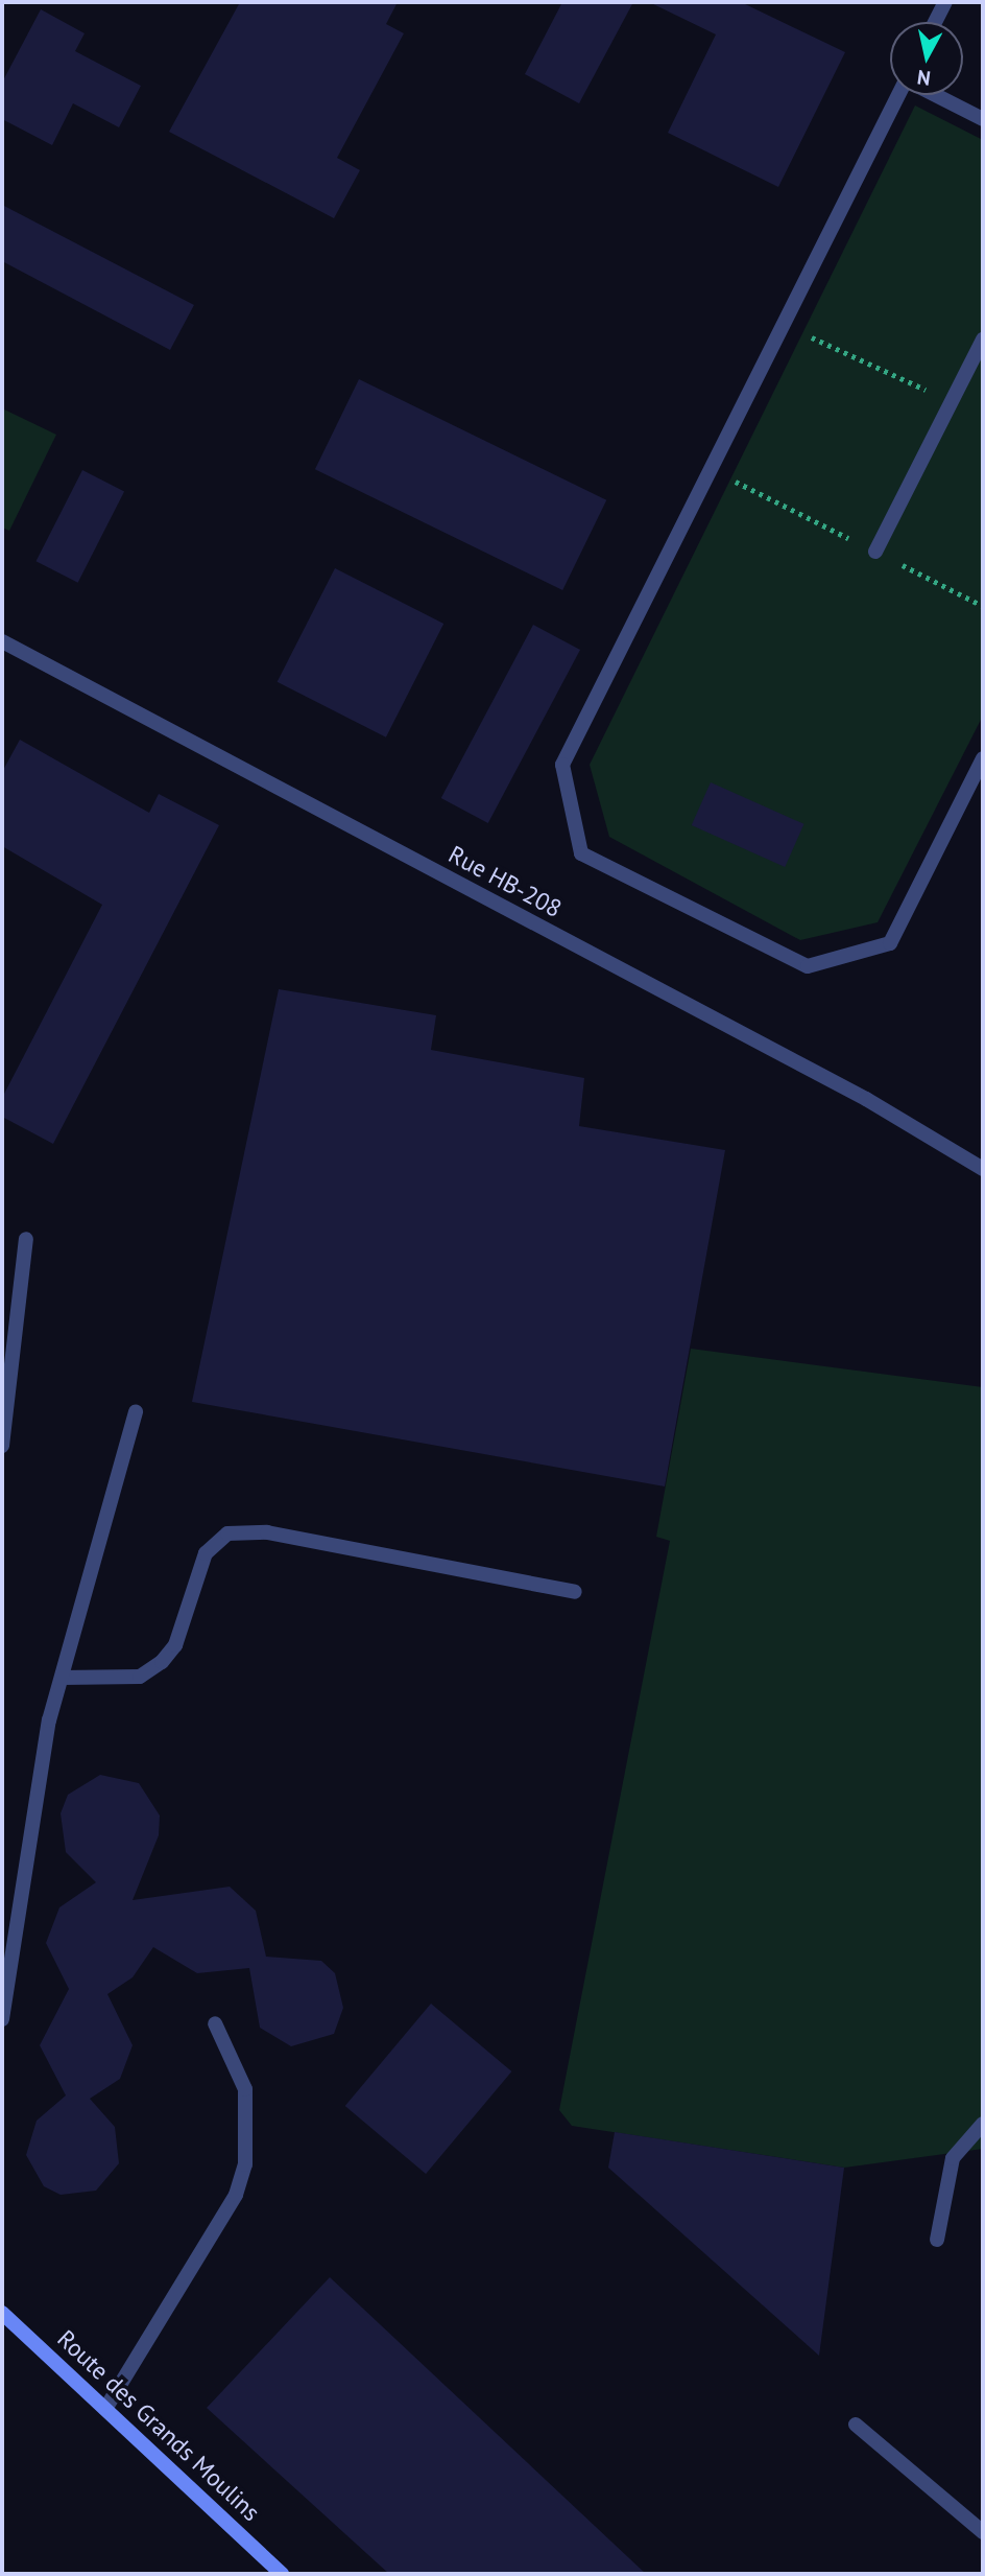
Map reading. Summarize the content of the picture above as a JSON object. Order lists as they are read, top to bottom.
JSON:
{
  "streets": {
    "street": ["Rue HB-208", "Route des Grands Moulins"]
  },
  "north": "bottom"
}
